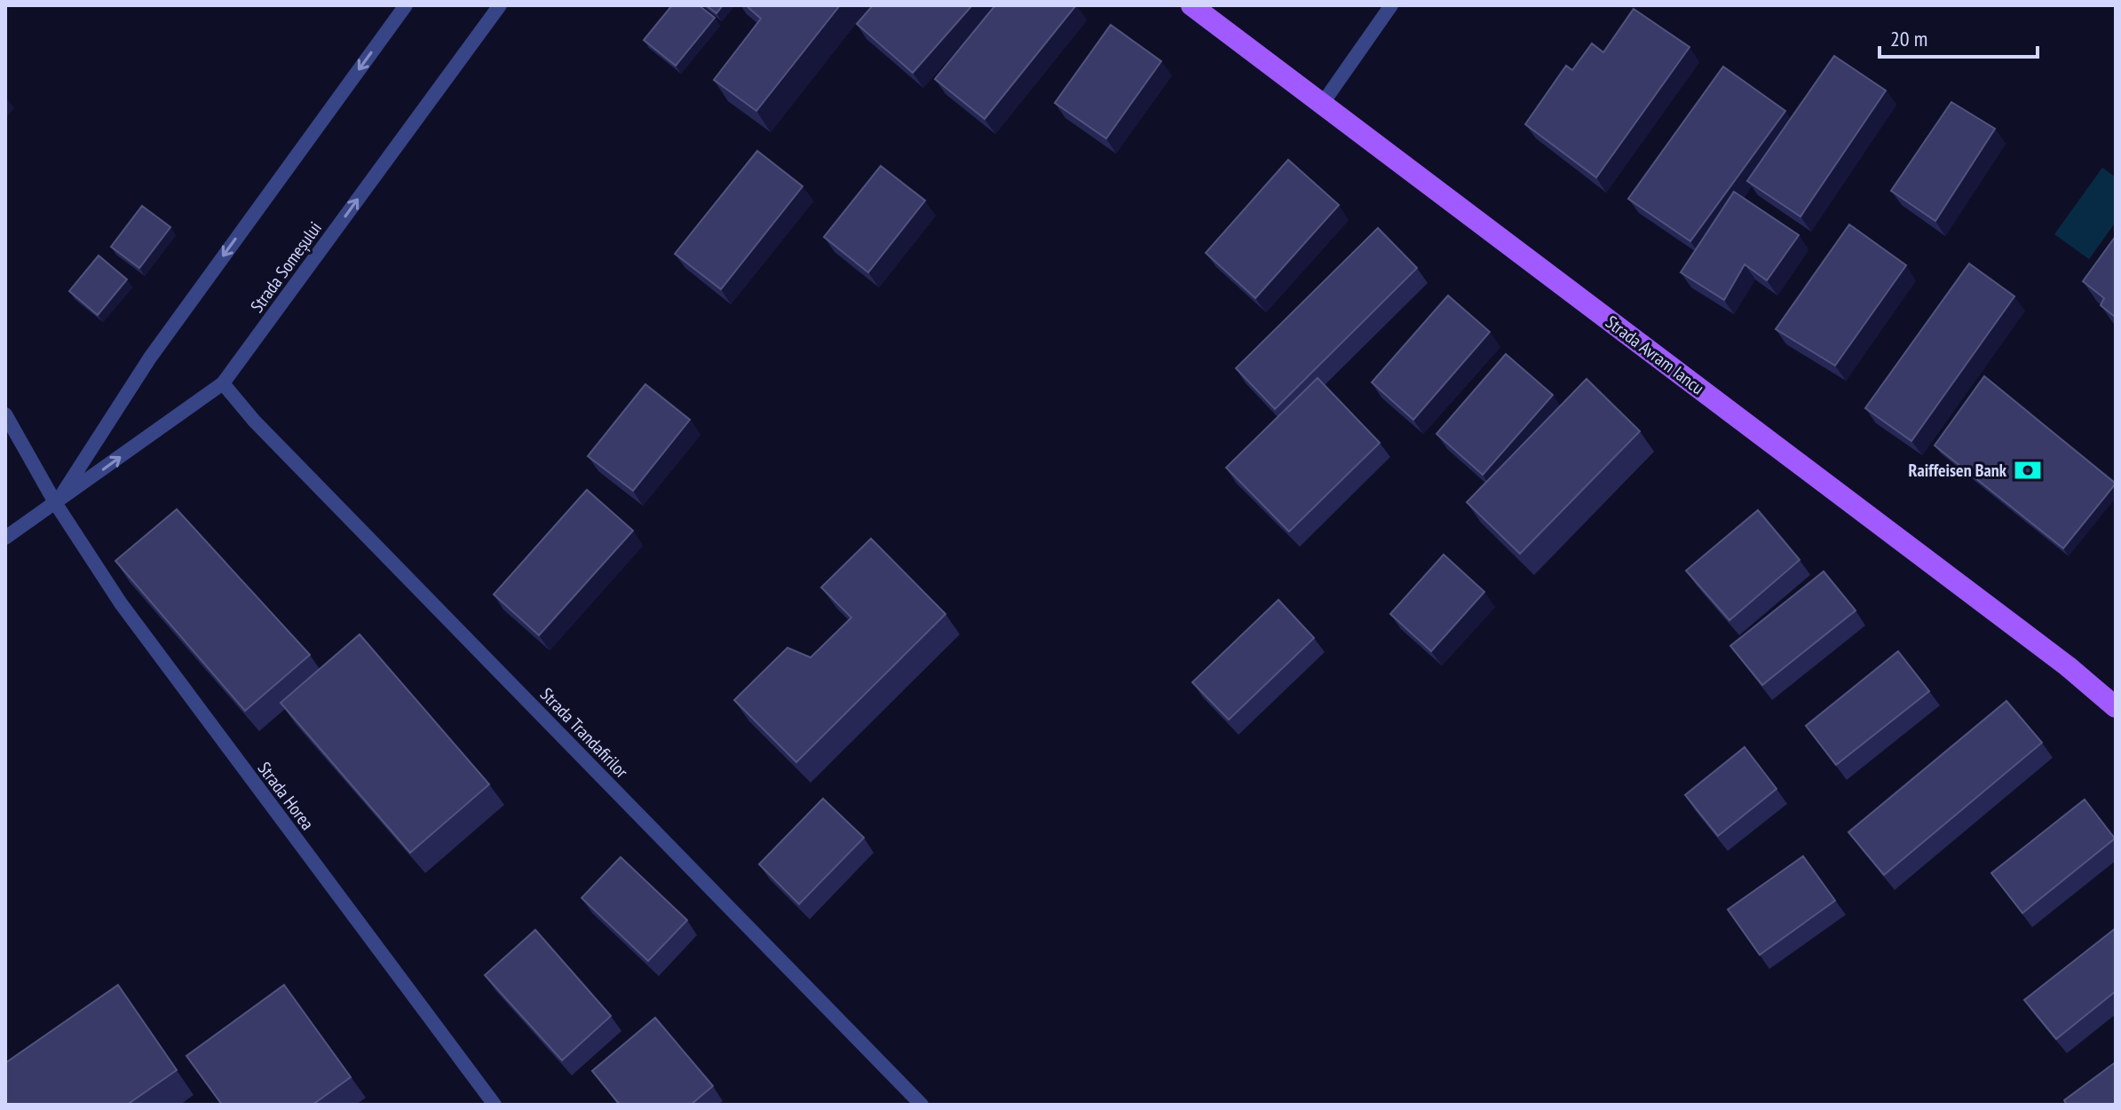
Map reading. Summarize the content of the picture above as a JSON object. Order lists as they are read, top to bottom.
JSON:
{
  "streets": {
    "main road": ["Strada Avram Iancu"],
    "street": ["Strada Someșului", "Strada Trandafirilor", "Strada Horea"]
  },
  "crossings": [
    ["Strada Someșului", "Strada Trandafirilor"],
    ["Strada Someșului", "Strada Horea"]
  ],
  "places": {
    "bank": ["Raiffeisen Bank"]
  },
  "scale_bar": "20 m"
}
